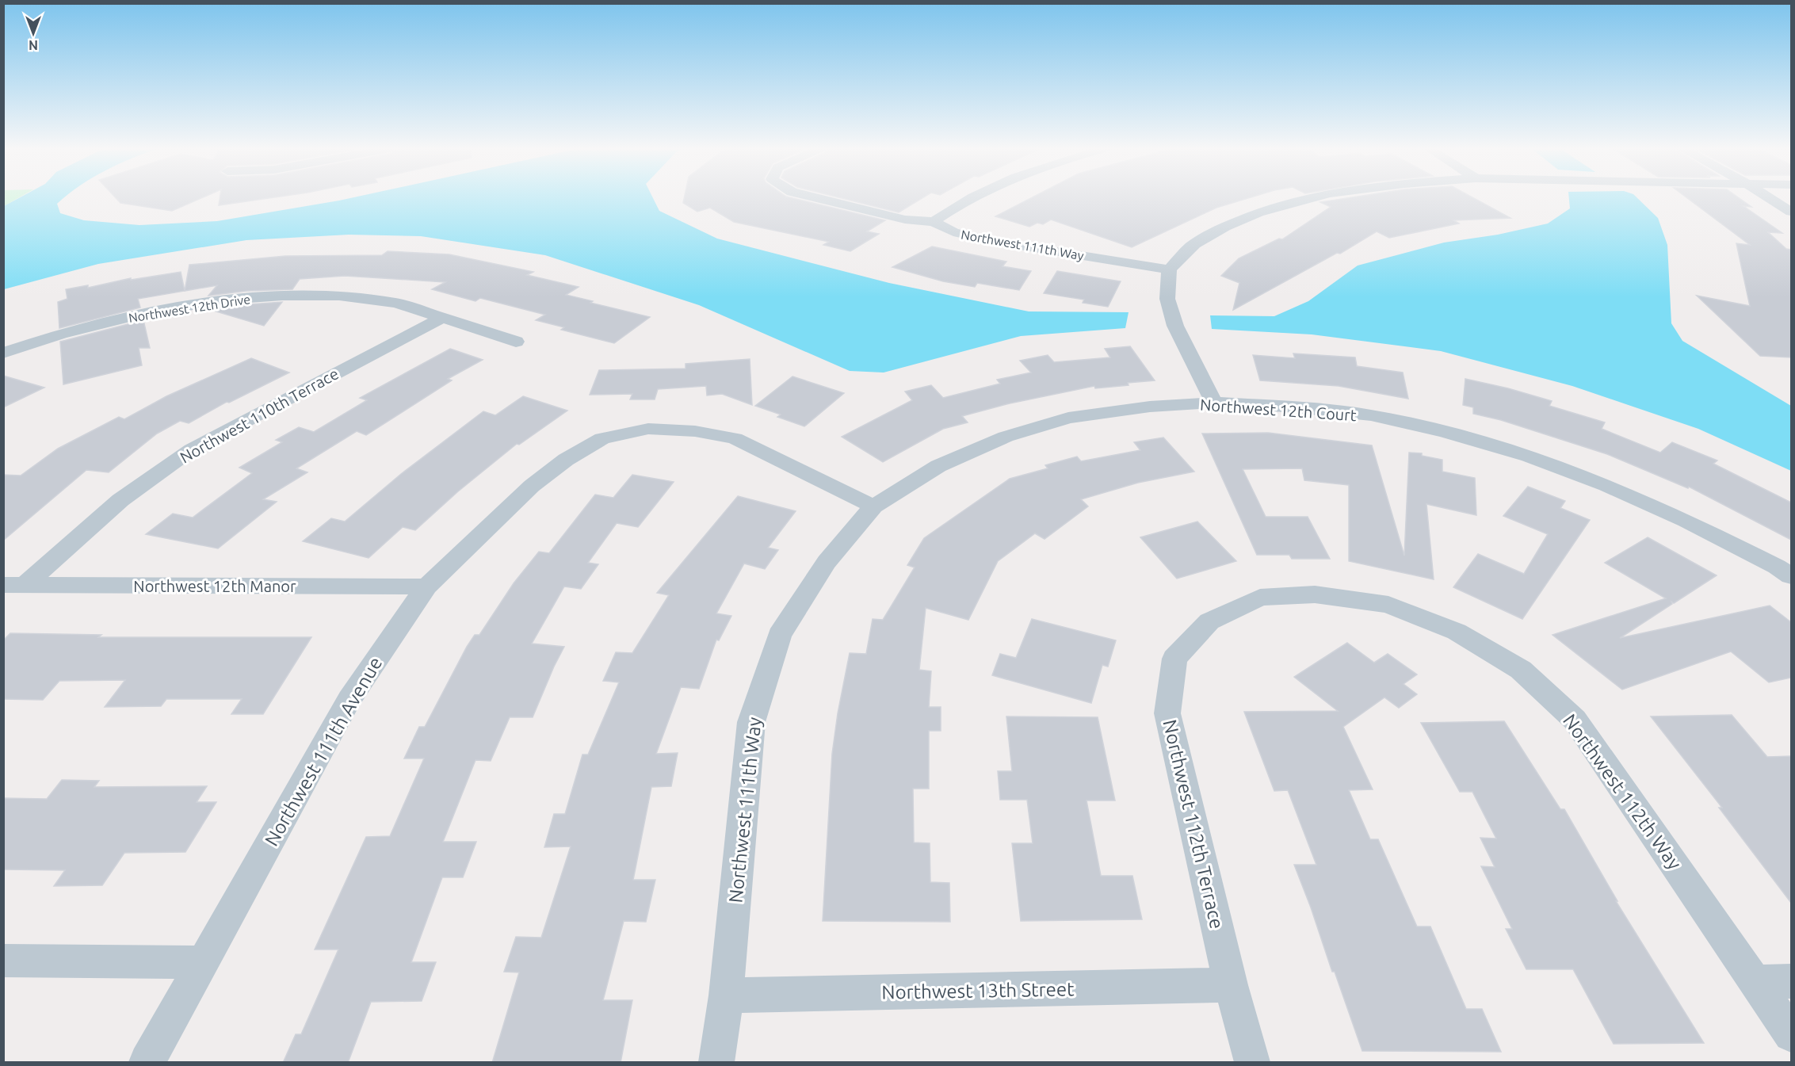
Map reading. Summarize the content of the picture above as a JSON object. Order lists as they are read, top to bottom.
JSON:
{
  "streets": {
    "street": [
      "Northwest 111th Way",
      "Northwest 12th Drive",
      "Northwest 12th Court",
      "Northwest 110th Terrace",
      "Northwest 12th Manor",
      "Northwest 111th Avenue",
      "Northwest 112th Way",
      "Northwest 112th Terrace",
      "Northwest 13th Street"
    ]
  },
  "crossings": [
    ["Northwest 111th Way", "Northwest 12th Court"],
    ["Northwest 111th Way", "Northwest 111th Avenue"],
    ["Northwest 111th Way", "Northwest 13th Street"],
    ["Northwest 12th Drive", "Northwest 110th Terrace"],
    ["Northwest 12th Court", "Northwest 111th Avenue"],
    ["Northwest 110th Terrace", "Northwest 12th Manor"],
    ["Northwest 12th Manor", "Northwest 111th Avenue"],
    ["Northwest 112th Way", "Northwest 112th Terrace"],
    ["Northwest 112th Terrace", "Northwest 13th Street"]
  ],
  "north": "bottom"
}
